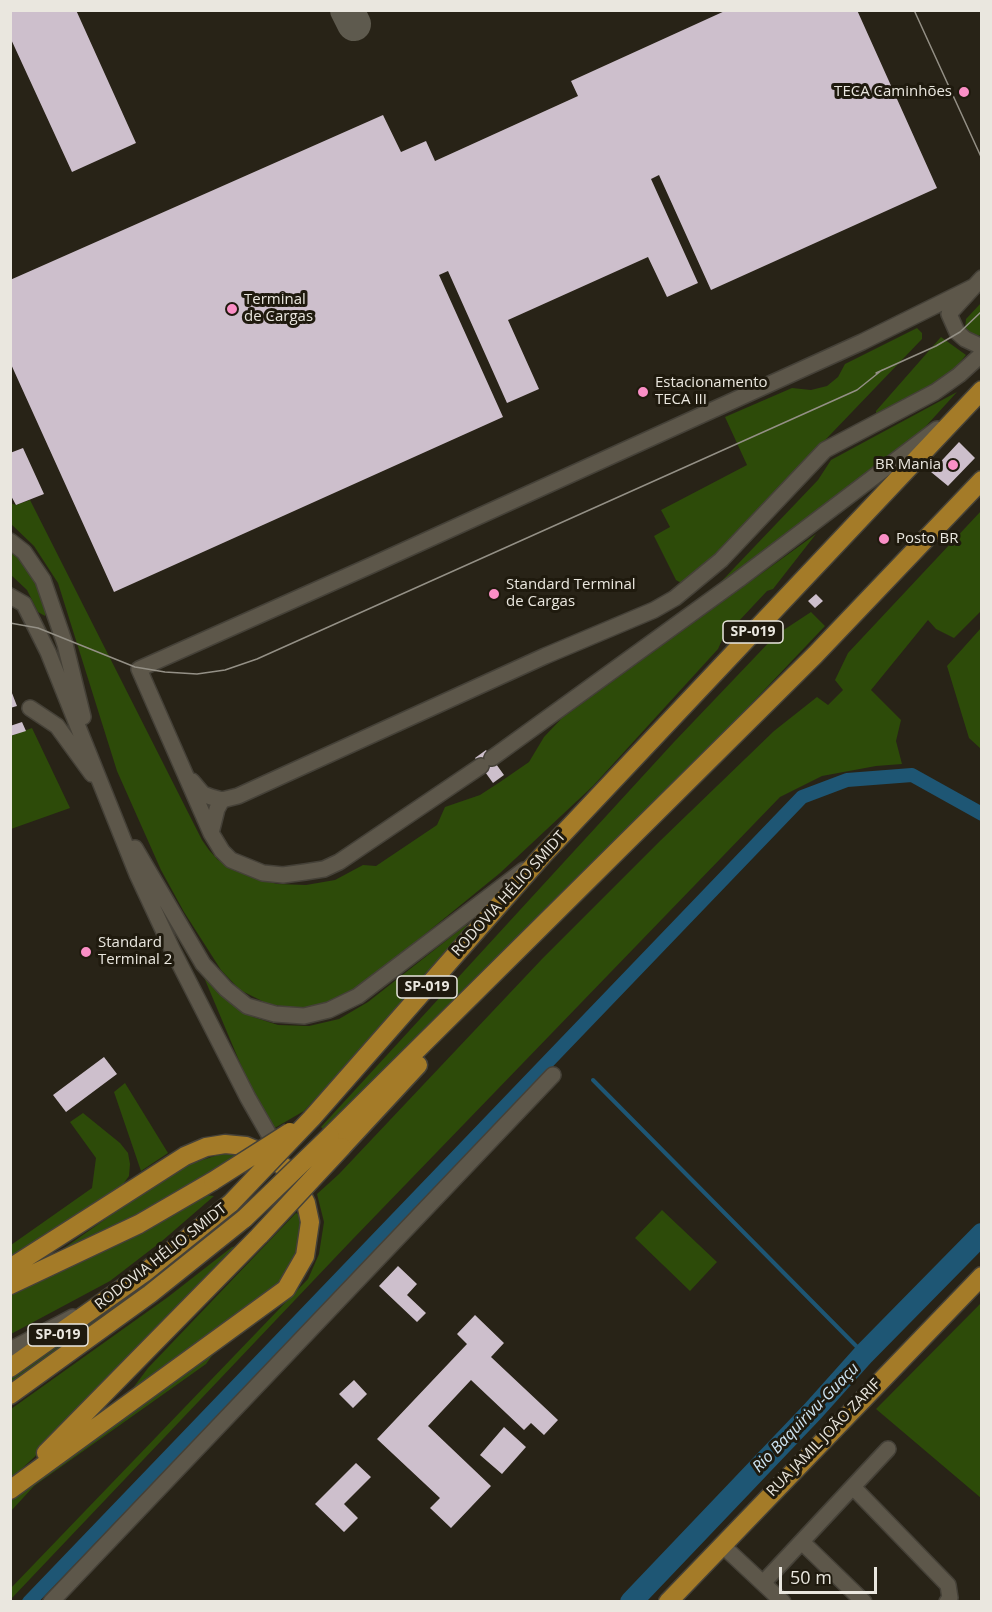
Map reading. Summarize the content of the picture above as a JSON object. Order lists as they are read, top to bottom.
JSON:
{
  "streets": {
    "main road": ["SP-019", "RODOVIA HÉLIO SMIDT", "RUA JAMIL JOÃO ZARIF"]
  },
  "water": ["Rio Baquirivu-Guaçu"],
  "places": [
    "TECA Caminhões",
    "Terminal de Cargas",
    "Estacionamento TECA III",
    "BR Mania",
    "Posto BR",
    "Standard Terminal de Cargas",
    "Standard Terminal 2"
  ],
  "scale_bar": "50 m"
}
